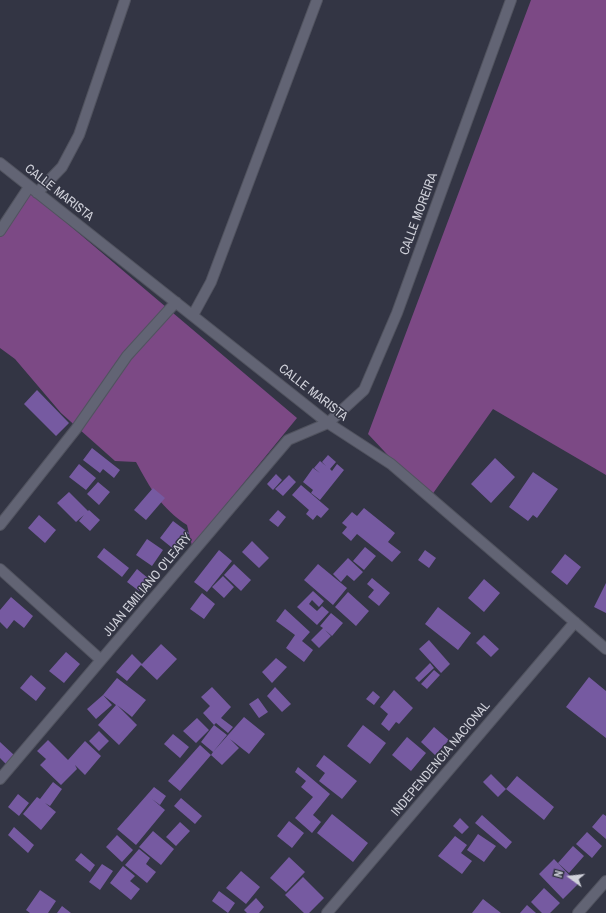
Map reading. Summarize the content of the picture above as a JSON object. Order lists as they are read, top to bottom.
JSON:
{
  "streets": {
    "street": [
      "CALLE MARISTA",
      "CALLE MOREIRA",
      "JUAN EMILIANO O'LEARY",
      "INDEPENDENCIA NACIONAL"
    ]
  },
  "crossings": [
    ["CALLE MARISTA", "CALLE MOREIRA"],
    ["CALLE MARISTA", "JUAN EMILIANO O'LEARY"],
    ["CALLE MARISTA", "INDEPENDENCIA NACIONAL"],
    ["CALLE MOREIRA", "JUAN EMILIANO O'LEARY"]
  ],
  "north": "left"
}
